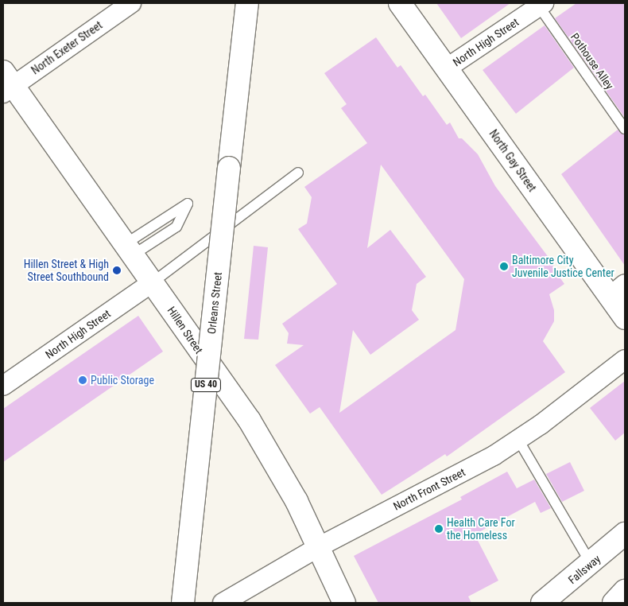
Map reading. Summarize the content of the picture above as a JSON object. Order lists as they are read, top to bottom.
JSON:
{
  "streets": {
    "main road": [
      "North Gay Street",
      "Orleans Street",
      "Hillen Street",
      "US 40",
      "Fallsway"
    ],
    "street": ["North High Street", "North Exeter Street", "North Front Street"],
    "lane": ["Pothouse Alley"]
  },
  "crossings": [
    ["North High Street", "Pothouse Alley"],
    ["North High Street", "North Gay Street"],
    ["North High Street", "Hillen Street"],
    ["North Exeter Street", "Hillen Street"],
    ["Hillen Street", "North Front Street"]
  ],
  "places": [
    "Baltimore City Juvenile Justice Center",
    "Hillen Street & High Street Southbound",
    "Public Storage",
    "Health Care For the Homeless"
  ]
}
